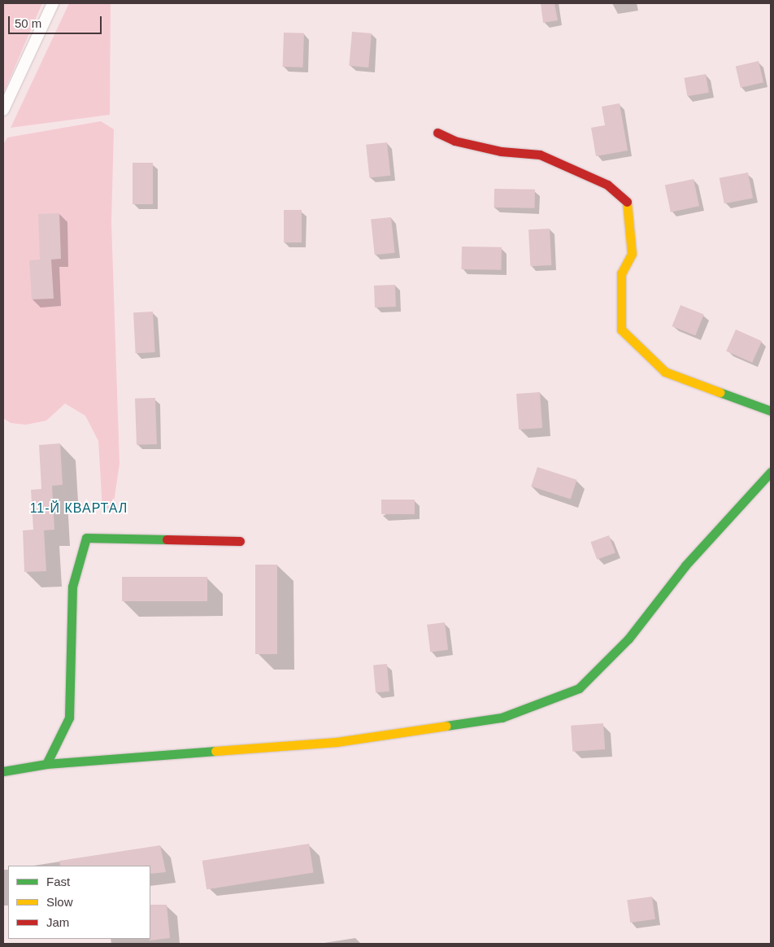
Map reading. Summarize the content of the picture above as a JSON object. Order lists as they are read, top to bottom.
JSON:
{
  "districts": ["11-Й КВАРТАЛ"],
  "legend": ["Fast", "Slow", "Jam"],
  "scale_bar": "50 m"
}
